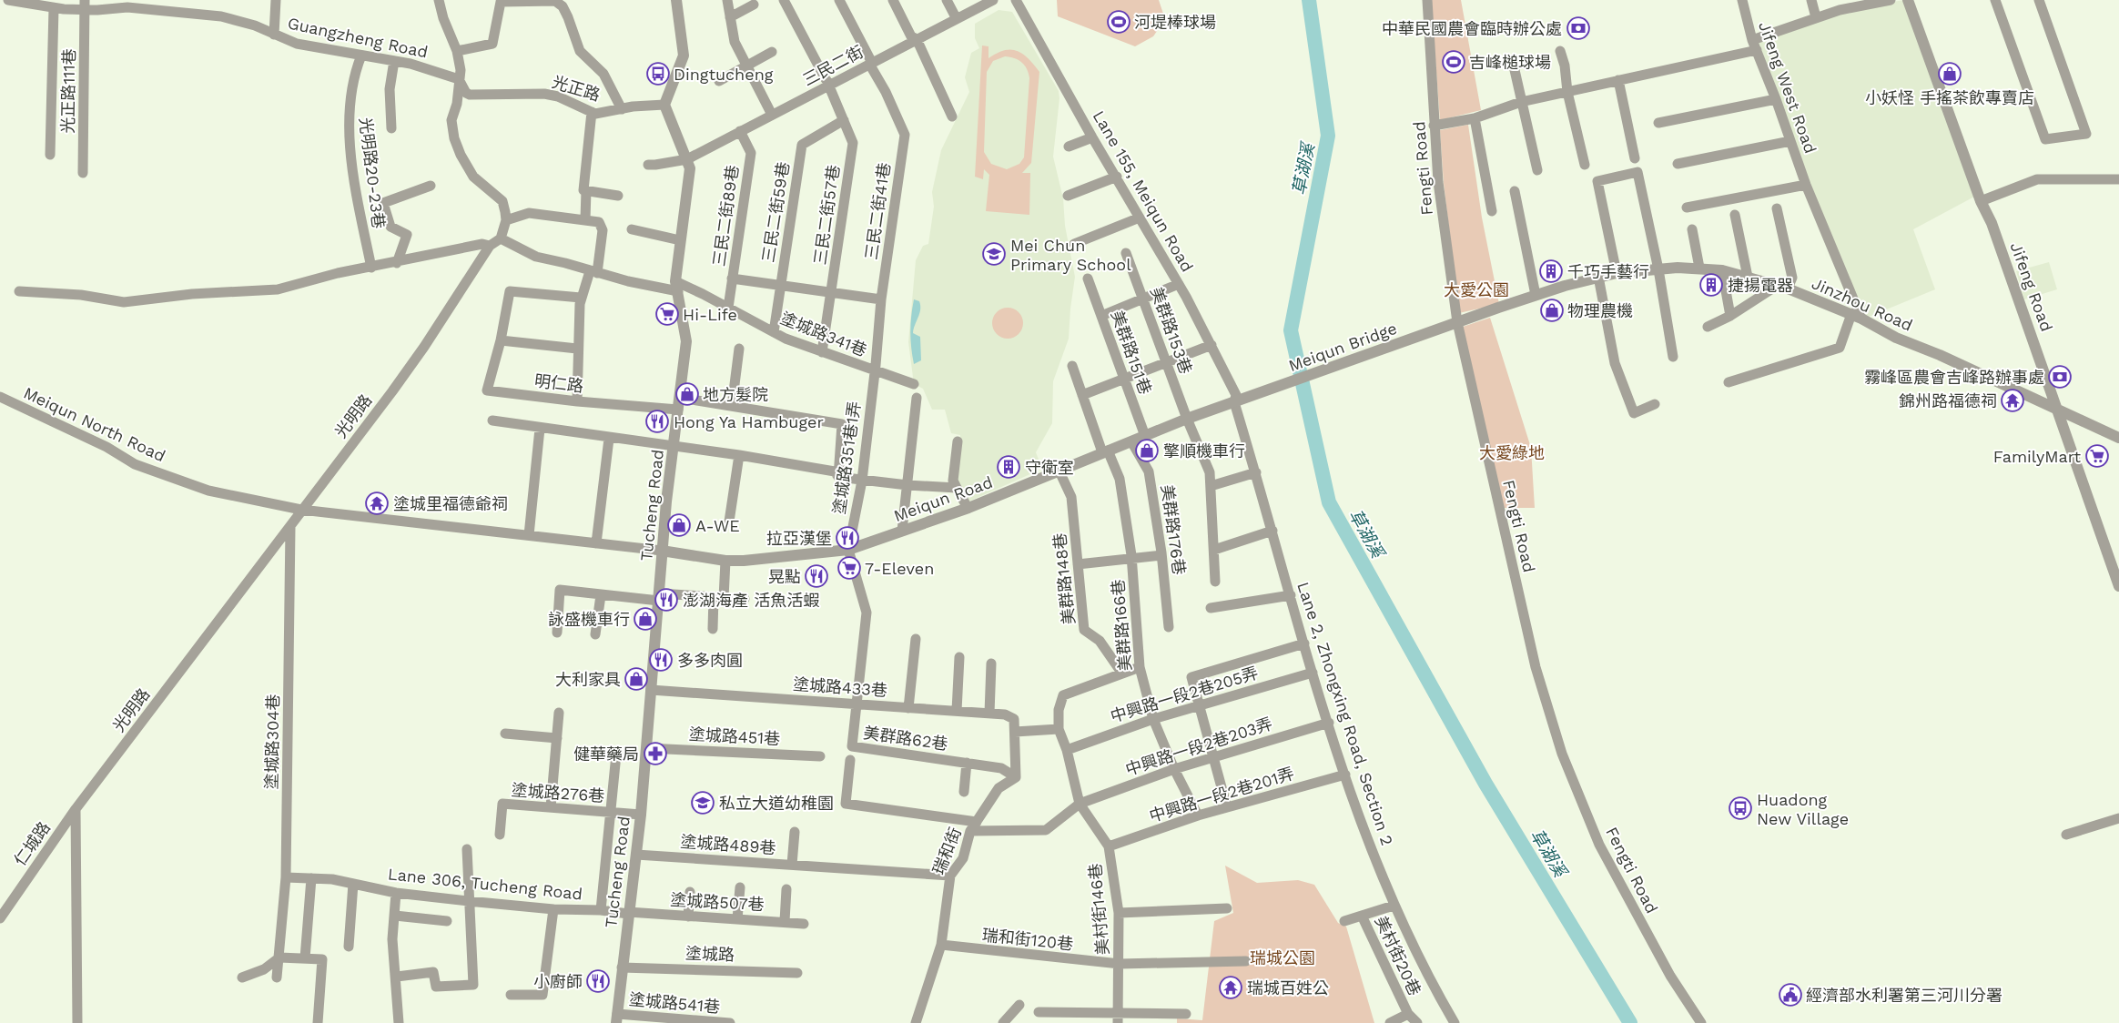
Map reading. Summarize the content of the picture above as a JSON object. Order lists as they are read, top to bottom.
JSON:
{
  "streets": {
    "street": [
      "Guangzheng Road",
      "三民二街",
      "Jifeng West Road",
      "光正路",
      "光正路111巷",
      "Fengti Road",
      "光明路20-23巷",
      "Lane 155, Meiqun Road",
      "三民二街41巷",
      "三民二街59巷",
      "三民二街57巷",
      "三民二街89巷",
      "Jifeng Road",
      "Jinzhou Road",
      "美群路153巷",
      "塗城路341巷",
      "Meiqun Bridge",
      "美群路151巷",
      "明仁路",
      "光明路",
      "Meiqun North Road",
      "塗城路351巷1弄",
      "Meiqun Road",
      "Tucheng Road",
      "美群路176巷",
      "美群路148巷",
      "美群路166巷",
      "塗城路433巷",
      "中興路一段2巷205弄",
      "Lane 2, Zhongxing Road, Section 2",
      "塗城路451巷",
      "美群路62巷",
      "塗城路304巷",
      "中興路一段2巷203弄",
      "塗城路276巷",
      "中興路一段2巷201弄",
      "仁城路",
      "塗城路489巷",
      "瑞和街",
      "Lane 306, Tucheng Road",
      "塗城路507巷",
      "美村街146巷",
      "瑞和街120巷",
      "塗城路",
      "美村街20巷",
      "塗城路541巷"
    ]
  },
  "crossings": [
    ["Guangzheng Road", "光正路"],
    ["Guangzheng Road", "光正路111巷"],
    ["Guangzheng Road", "光明路20-23巷"],
    ["三民二街", "三民二街41巷"],
    ["三民二街", "三民二街57巷"],
    ["三民二街", "三民二街89巷"],
    ["三民二街", "Tucheng Road"],
    ["Jifeng West Road", "Jinzhou Road"],
    ["光正路", "Tucheng Road"],
    ["Fengti Road", "Jinzhou Road"],
    ["Fengti Road", "Meiqun Bridge"],
    ["Lane 155, Meiqun Road", "Meiqun Road"],
    ["Lane 155, Meiqun Road", "Lane 2, Zhongxing Road, Section 2"],
    ["三民二街41巷", "塗城路341巷"],
    ["三民二街41巷", "塗城路351巷1弄"],
    ["三民二街59巷", "三民二街57巷"],
    ["三民二街59巷", "塗城路341巷"],
    ["三民二街57巷", "塗城路341巷"],
    ["三民二街89巷", "塗城路341巷"],
    ["Jifeng Road", "Jinzhou Road"],
    ["Jinzhou Road", "Meiqun Bridge"],
    ["美群路153巷", "Meiqun Road"],
    ["塗城路341巷", "塗城路351巷1弄"],
    ["塗城路341巷", "Tucheng Road"],
    ["Meiqun Bridge", "Meiqun Road"],
    ["美群路151巷", "Meiqun Road"],
    ["明仁路", "Tucheng Road"],
    ["光明路", "Meiqun North Road"],
    ["光明路", "塗城路304巷"],
    ["光明路", "仁城路"],
    ["Meiqun North Road", "Meiqun Road"],
    ["Meiqun North Road", "Tucheng Road"],
    ["塗城路351巷1弄", "Meiqun Road"],
    ["塗城路351巷1弄", "美群路62巷"],
    ["Meiqun Road", "Tucheng Road"],
    ["Meiqun Road", "美群路176巷"],
    ["Meiqun Road", "美群路148巷"],
    ["Meiqun Road", "美群路166巷"],
    ["Meiqun Road", "Lane 2, Zhongxing Road, Section 2"],
    ["Meiqun Road", "美群路62巷"],
    ["Tucheng Road", "塗城路433巷"],
    ["Tucheng Road", "塗城路451巷"],
    ["Tucheng Road", "塗城路276巷"],
    ["Tucheng Road", "塗城路489巷"],
    ["Tucheng Road", "Lane 306, Tucheng Road"],
    ["Tucheng Road", "塗城路507巷"],
    ["Tucheng Road", "塗城路"],
    ["Tucheng Road", "塗城路541巷"],
    ["美群路148巷", "美村街146巷"],
    ["美群路166巷", "中興路一段2巷205弄"],
    ["美群路166巷", "中興路一段2巷203弄"],
    ["美群路166巷", "中興路一段2巷201弄"],
    ["美群路166巷", "美村街146巷"],
    ["塗城路433巷", "美群路62巷"],
    ["中興路一段2巷205弄", "Lane 2, Zhongxing Road, Section 2"],
    ["中興路一段2巷205弄", "美村街146巷"],
    ["Lane 2, Zhongxing Road, Section 2", "中興路一段2巷203弄"],
    ["Lane 2, Zhongxing Road, Section 2", "中興路一段2巷201弄"],
    ["美群路62巷", "瑞和街"],
    ["塗城路304巷", "Lane 306, Tucheng Road"],
    ["中興路一段2巷203弄", "瑞和街"],
    ["中興路一段2巷203弄", "美村街146巷"],
    ["中興路一段2巷201弄", "美村街146巷"],
    ["塗城路489巷", "瑞和街"],
    ["瑞和街", "瑞和街120巷"],
    ["Lane 306, Tucheng Road", "塗城路507巷"],
    ["美村街146巷", "瑞和街120巷"]
  ],
  "water": ["草湖溪"],
  "parks": ["大愛公園", "大愛綠地", "瑞城公園"],
  "places": {
    "sports": ["河堤棒球場", "吉峰槌球場"],
    "bank": ["中華民國農會臨時辦公處", "霧峰區農會吉峰路辦事處"],
    "bus stop": ["Dingtucheng", "Huadong New Village"],
    "shop": [
      "小妖怪 手搖茶飲專賣店",
      "物理農機",
      "地方髮院",
      "擎順機車行",
      "A-WE",
      "詠盛機車行",
      "大利家具"
    ],
    "school or university": ["Mei Chun Primary School", "私立大道幼稚園"],
    "building": ["千巧手藝行", "捷揚電器", "守衛室"],
    "supermarket": ["Hi-Life", "FamilyMart", "7-Eleven"],
    "temple": ["錦州路福德祠", "塗城里福德爺祠", "瑞城百姓公"],
    "restaurant": [
      "Hong Ya Hambuger",
      "拉亞漢堡",
      "晃點",
      "澎湖海產 活魚活蝦",
      "多多肉圓",
      "小廚師"
    ],
    "pharmacy": ["健華藥局"],
    "public building": ["經濟部水利署第三河川分署"]
  }
}
